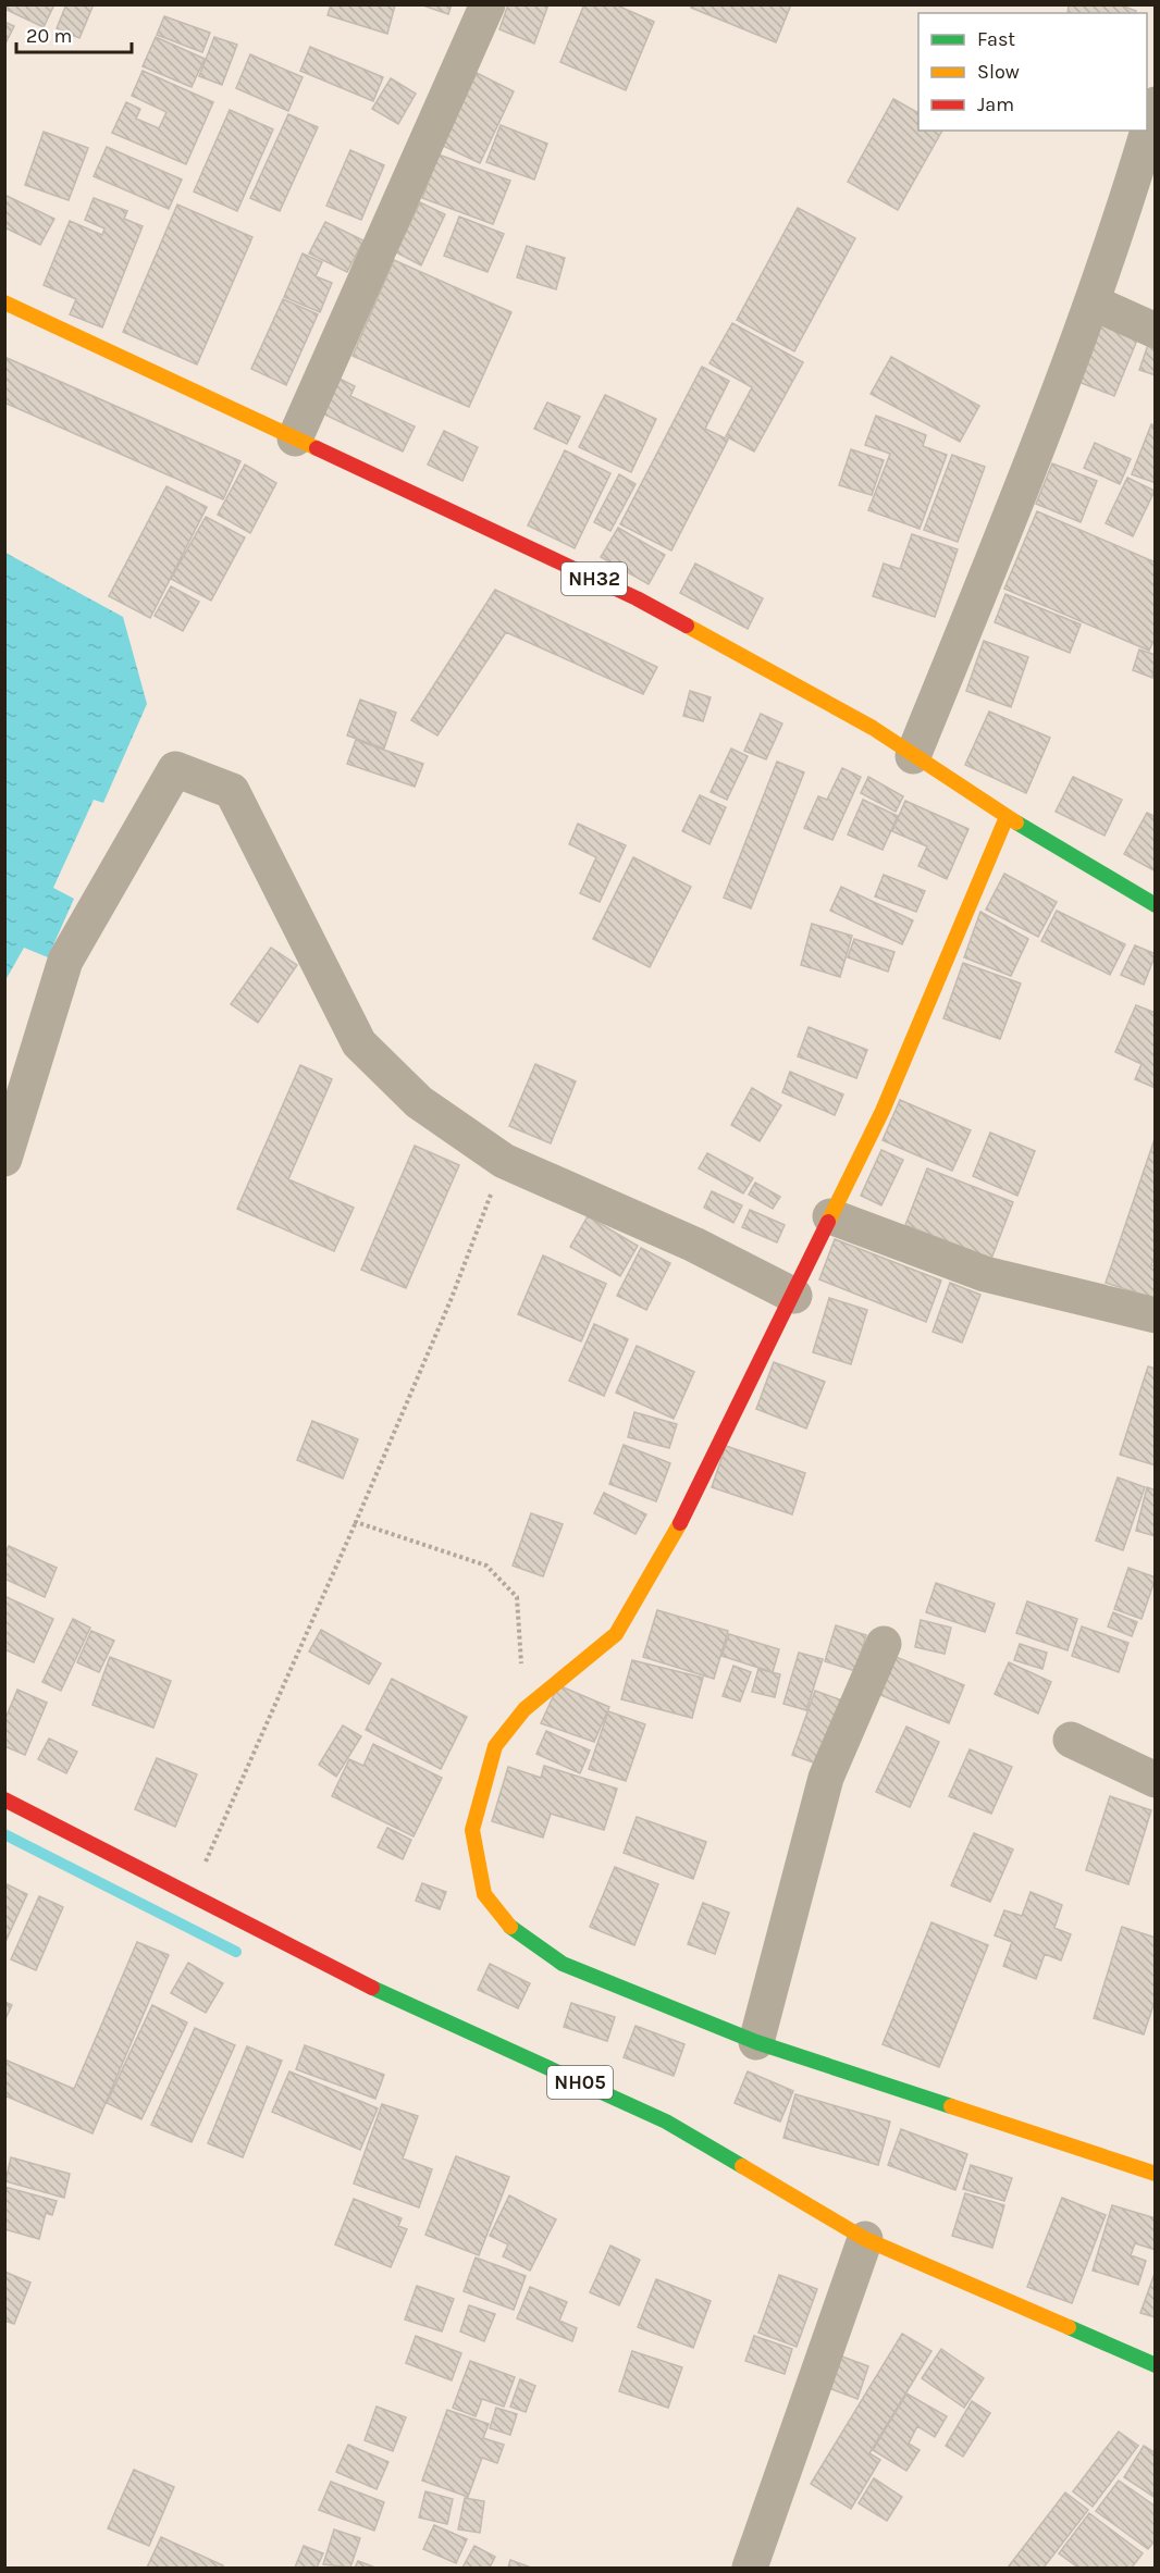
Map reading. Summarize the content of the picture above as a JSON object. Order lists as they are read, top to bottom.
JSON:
{
  "streets": {
    "main road": ["NH32", "NH05"]
  },
  "legend": ["Fast", "Slow", "Jam"],
  "scale_bar": "20 m"
}
